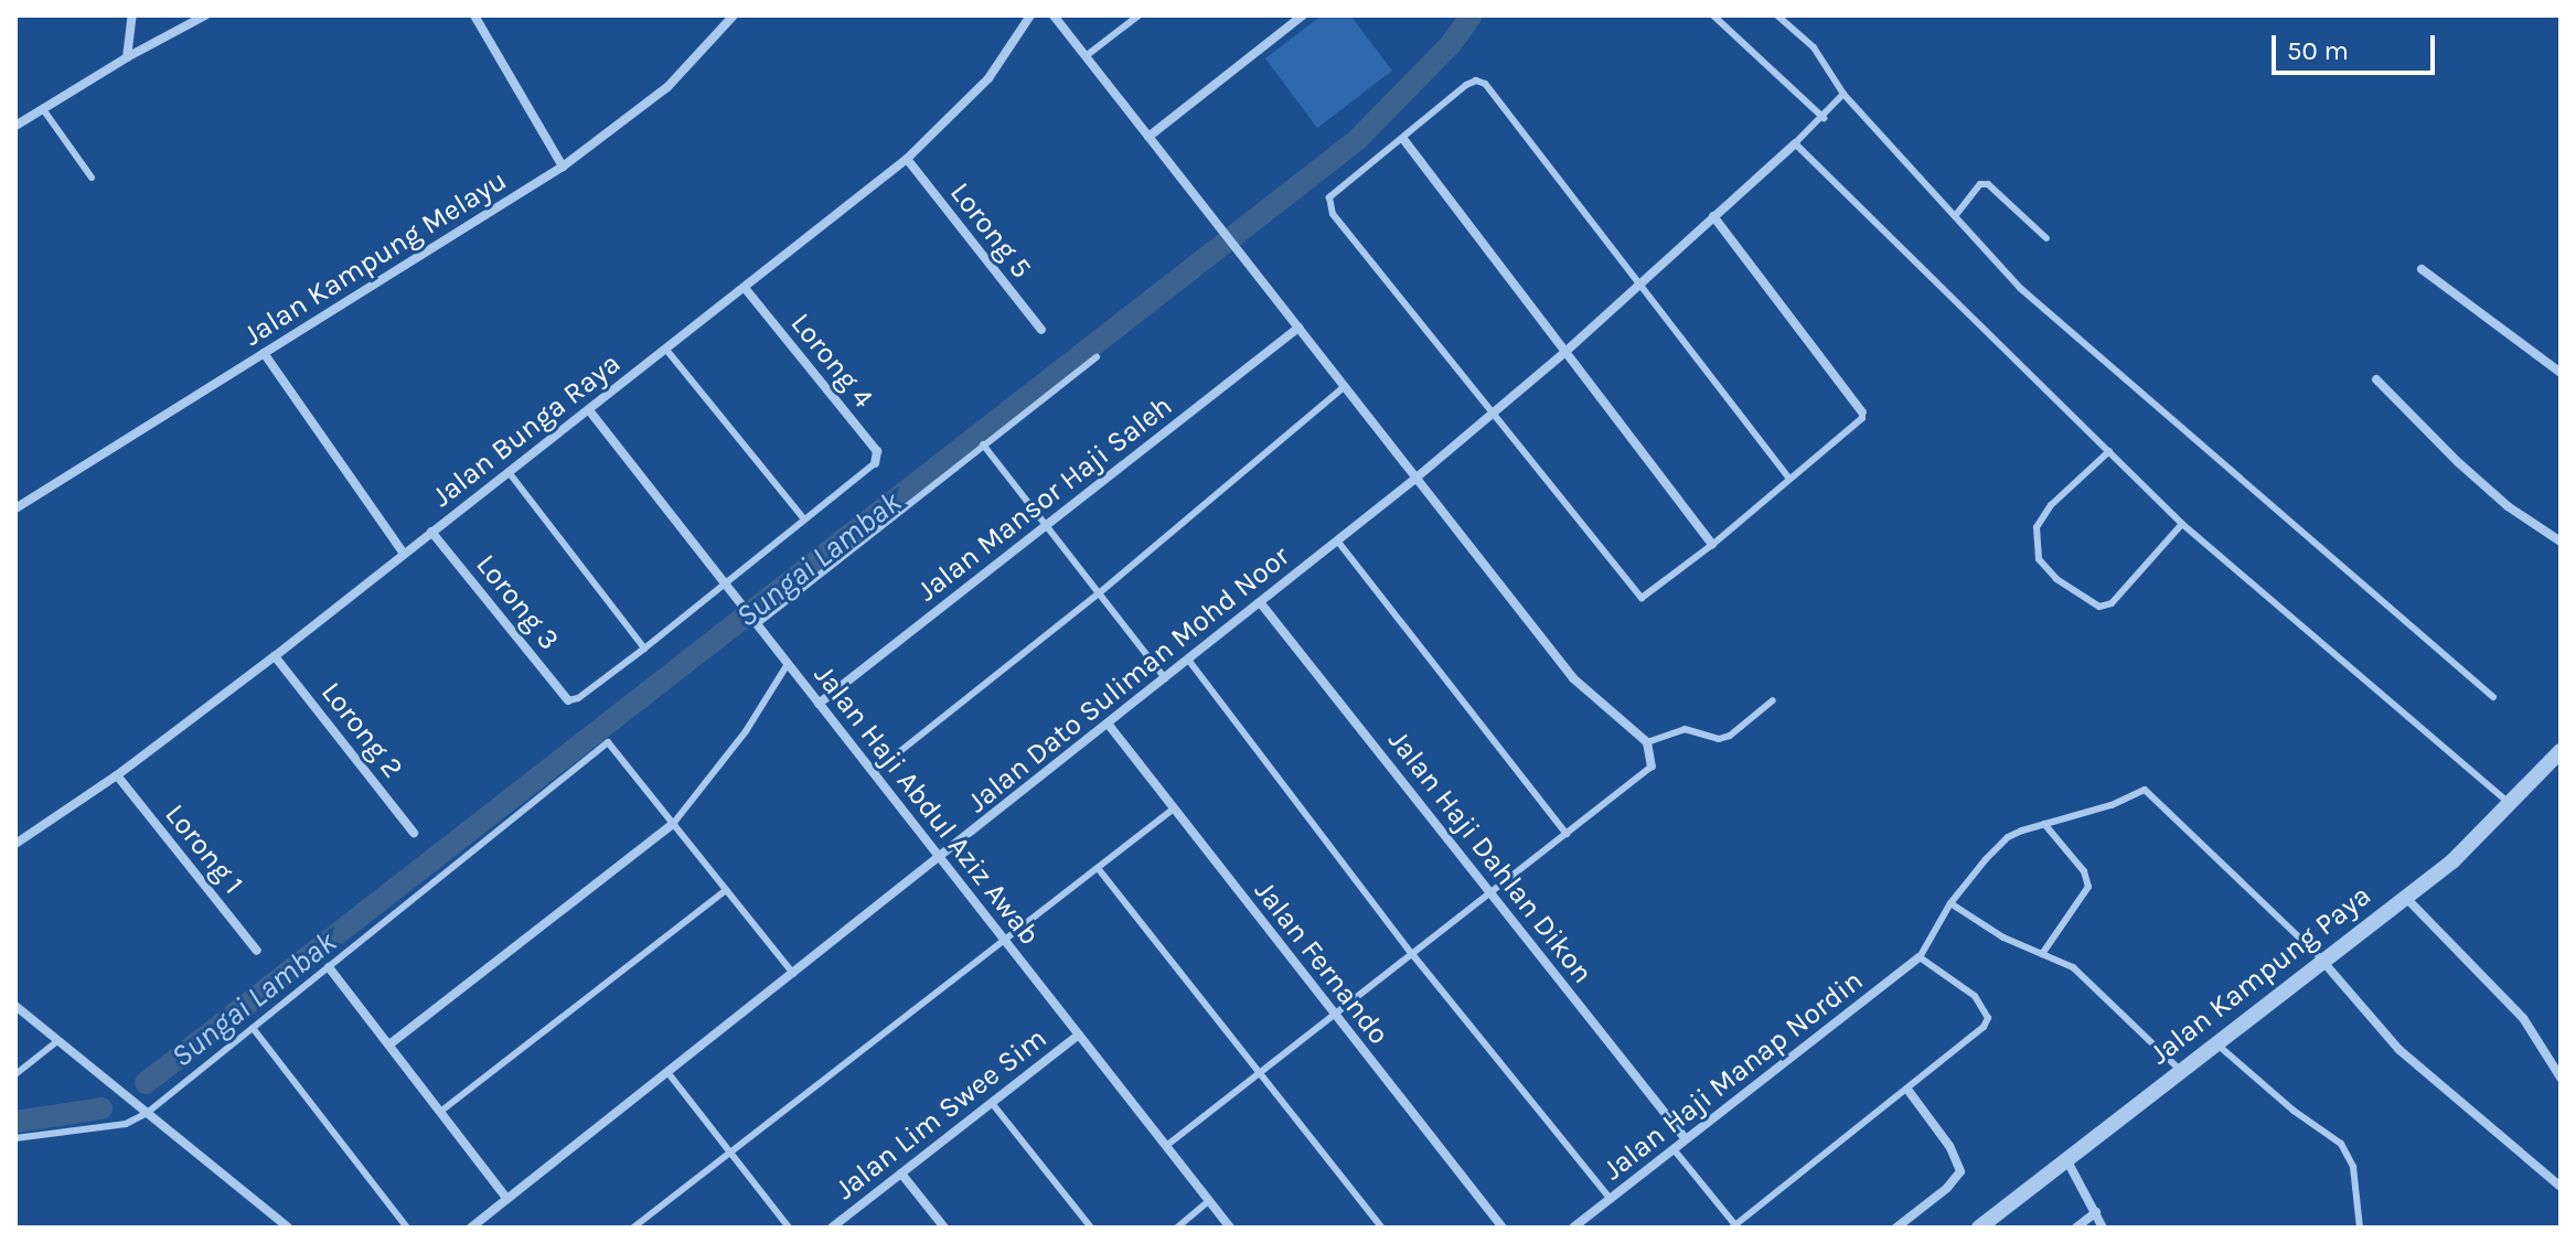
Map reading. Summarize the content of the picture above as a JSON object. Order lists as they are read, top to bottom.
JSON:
{
  "streets": {
    "street": [
      "Lorong 5",
      "Jalan Kampung Melayu",
      "Lorong 4",
      "Jalan Bunga Raya",
      "Jalan Mansor Haji Saleh",
      "Lorong 3",
      "Jalan Dato Suliman Mohd Noor",
      "Lorong 2",
      "Jalan Haji Abdul Aziz Awab",
      "Lorong 1",
      "Jalan Haji Dahlan Dikon",
      "Jalan Fernando",
      "Jalan Kampung Paya",
      "Jalan Haji Manap Nordin",
      "Jalan Lim Swee Sim"
    ]
  },
  "crossings": [
    ["Lorong 5", "Jalan Bunga Raya"],
    ["Lorong 4", "Jalan Bunga Raya"],
    ["Jalan Bunga Raya", "Lorong 3"],
    ["Jalan Bunga Raya", "Lorong 2"],
    ["Jalan Bunga Raya", "Jalan Haji Abdul Aziz Awab"],
    ["Jalan Bunga Raya", "Lorong 1"],
    ["Jalan Mansor Haji Saleh", "Jalan Haji Abdul Aziz Awab"],
    ["Jalan Dato Suliman Mohd Noor", "Jalan Haji Abdul Aziz Awab"],
    ["Jalan Dato Suliman Mohd Noor", "Jalan Haji Dahlan Dikon"],
    ["Jalan Dato Suliman Mohd Noor", "Jalan Fernando"],
    ["Jalan Haji Abdul Aziz Awab", "Jalan Lim Swee Sim"],
    ["Jalan Haji Dahlan Dikon", "Jalan Haji Manap Nordin"]
  ],
  "water": ["Sungai Lambak"],
  "scale_bar": "50 m"
}
